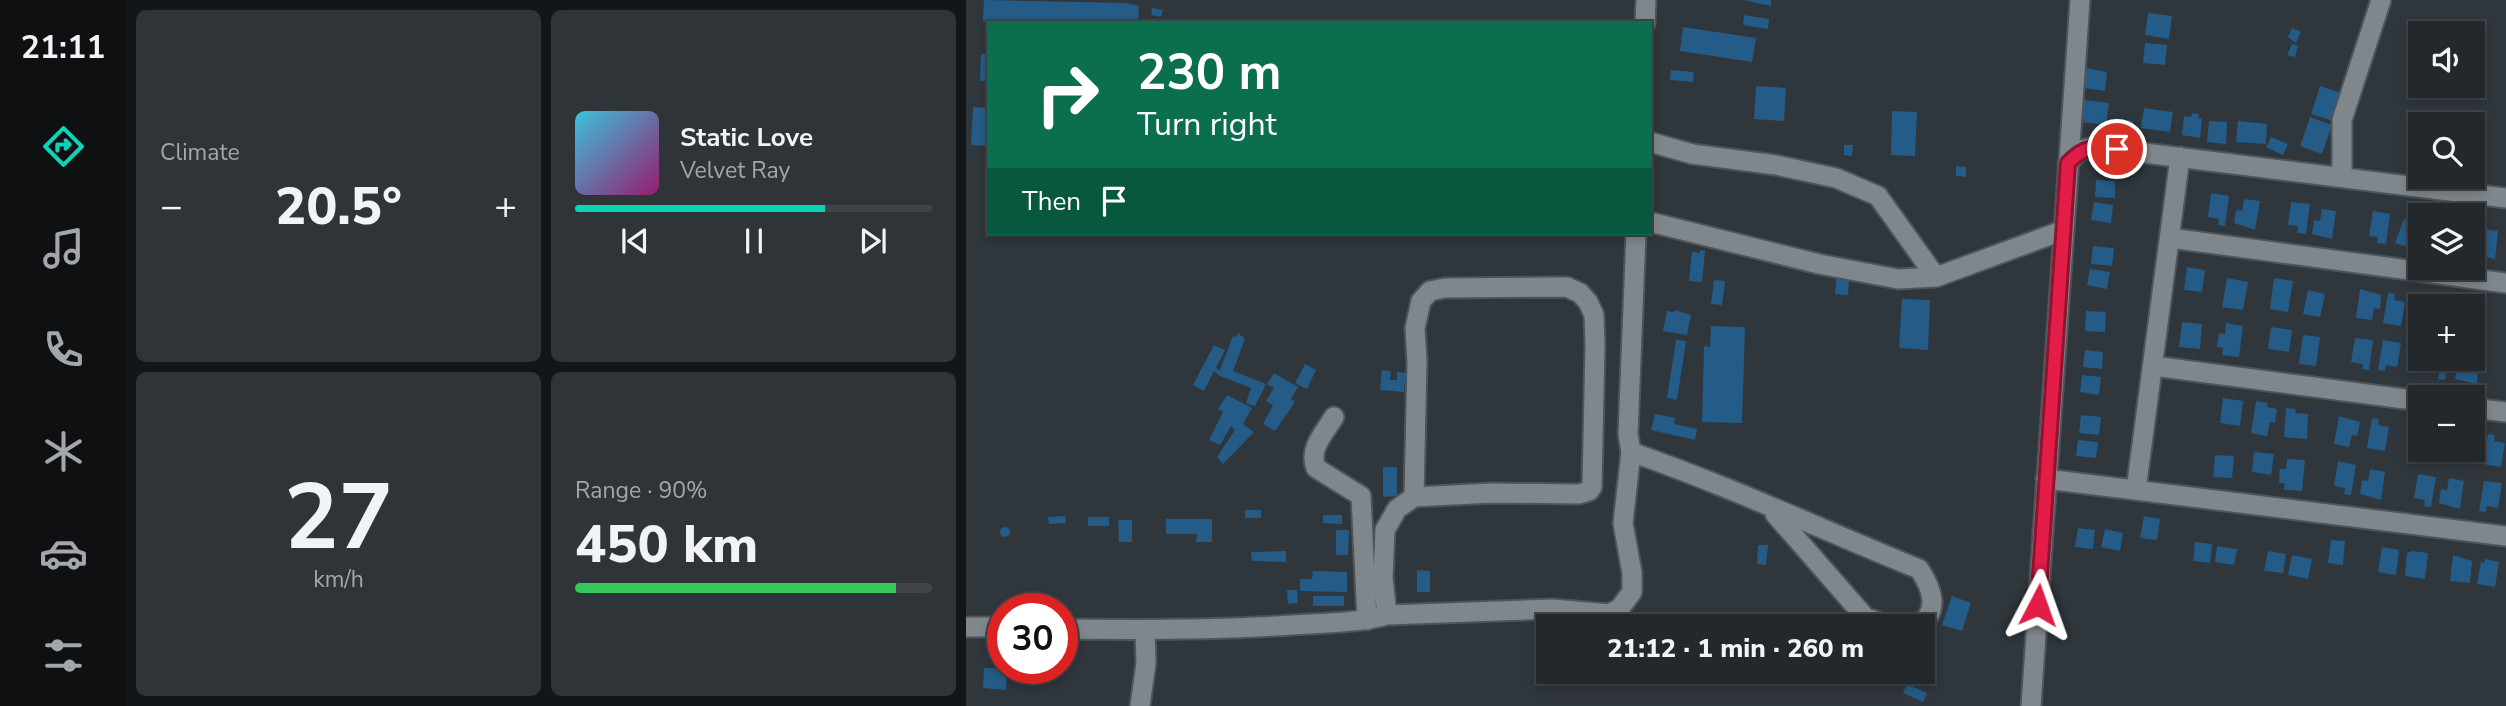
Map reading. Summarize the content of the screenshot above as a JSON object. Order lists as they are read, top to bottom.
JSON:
{
  "page": {
    "tabs": "21:11",
    "tile": [
      "Climate",
      ["27", "km/h"],
      ["Range · 90%", "450 km"]
    ],
    "map_buttons": ["+", "−"],
    "turn": ["230 m", "Turn right"],
    "song": ["Static Love", "Velvet Ray"],
    "then": "Then",
    "heat": ["−", "20.5°", "+"],
    "limit": "30",
    "trip": "21:12 · 1 min · 260 m"
  }
}
